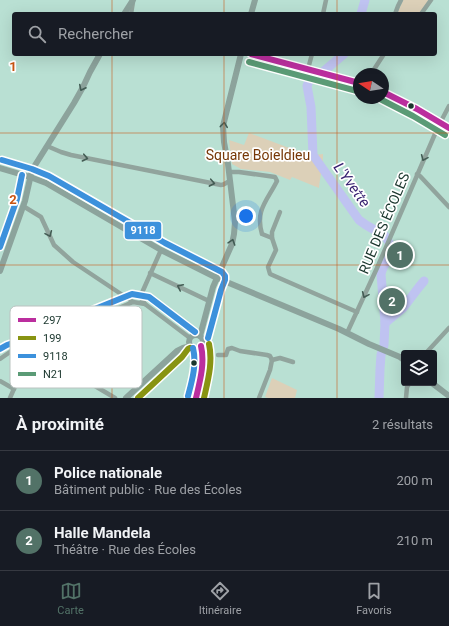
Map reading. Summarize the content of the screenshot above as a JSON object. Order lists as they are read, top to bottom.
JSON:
{
  "streets": {
    "street": ["RUE DES ÉCOLES"]
  },
  "one_way": ["RUE DES ÉCOLES"],
  "water": ["L'Yvette"],
  "parks": ["Square Boieldieu"],
  "lines": [
    "transit line 297",
    "transit line N21",
    "transit line 9118",
    "transit line 199"
  ],
  "legend": [
    "297",
    "199",
    "9118",
    "N21"
  ],
  "north": "left",
  "page": {
    "search": "Rechercher",
    "pins": ["1", "2"],
    "heading": ["À proximité", "2 résultats"],
    "list": [
      {
        "mark": "1",
        "name": "Police nationale",
        "note": "Bâtiment public · Rue des Écoles",
        "value": "200 m"
      },
      {
        "mark": "2",
        "name": "Halle Mandela",
        "note": "Théâtre · Rue des Écoles",
        "value": "210 m"
      }
    ],
    "nav": ["Carte", "Itinéraire", "Favoris"]
  },
  "grid": {
    "rows": ["1", "2"]
  }
}
